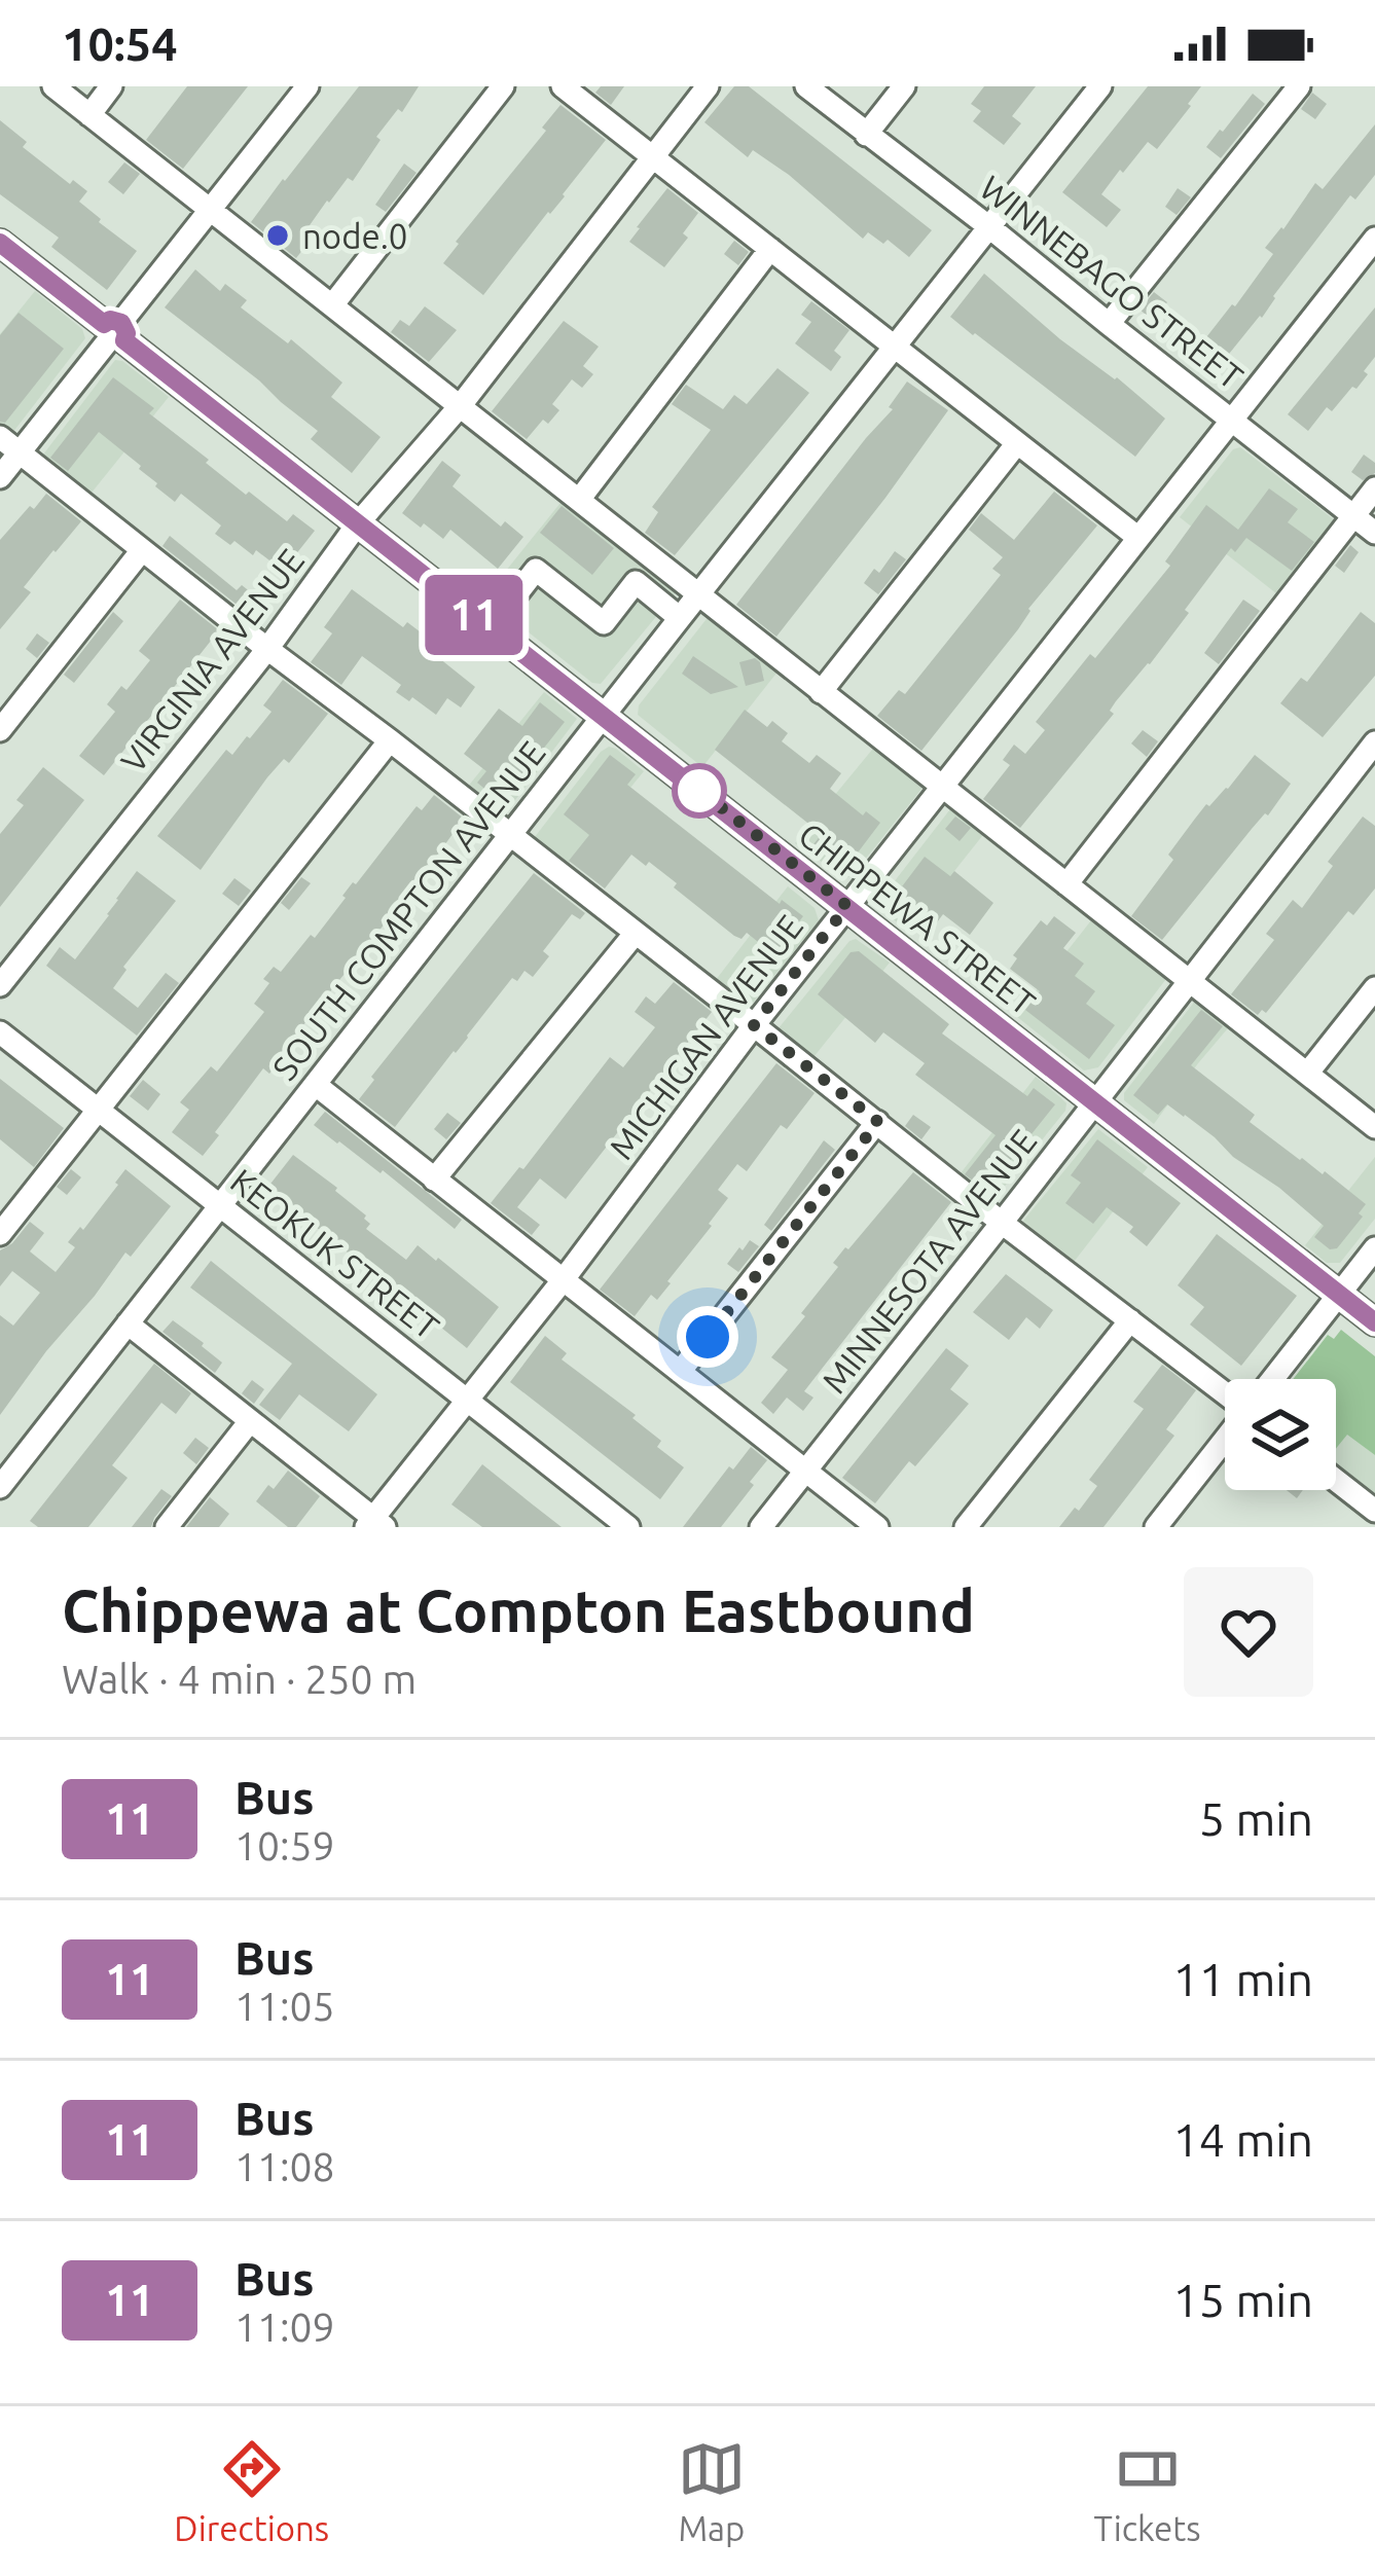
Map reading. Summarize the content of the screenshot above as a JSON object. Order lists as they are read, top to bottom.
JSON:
{
  "streets": {
    "main road": ["CHIPPEWA STREET"],
    "street": [
      "WINNEBAGO STREET",
      "VIRGINIA AVENUE",
      "SOUTH COMPTON AVENUE",
      "MICHIGAN AVENUE",
      "KEOKUK STREET",
      "MINNESOTA AVENUE"
    ]
  },
  "crossings": [
    ["WINNEBAGO STREET", "SOUTH COMPTON AVENUE"],
    ["WINNEBAGO STREET", "MICHIGAN AVENUE"],
    ["VIRGINIA AVENUE", "CHIPPEWA STREET"],
    ["SOUTH COMPTON AVENUE", "CHIPPEWA STREET"],
    ["SOUTH COMPTON AVENUE", "KEOKUK STREET"],
    ["CHIPPEWA STREET", "MICHIGAN AVENUE"],
    ["CHIPPEWA STREET", "MINNESOTA AVENUE"],
    ["MICHIGAN AVENUE", "KEOKUK STREET"]
  ],
  "places": ["node.0"],
  "lines": ["bus line 11"],
  "page": {
    "status": "10:54",
    "on_map": "11",
    "heading": ["Chippewa at Compton Eastbound", "Walk · 4 min · 250 m"],
    "list": [
      {
        "mark": "11",
        "name": "Bus",
        "note": "10:59",
        "value": "5 min"
      },
      {
        "mark": "11",
        "name": "Bus",
        "note": "11:05",
        "value": "11 min"
      },
      {
        "mark": "11",
        "name": "Bus",
        "note": "11:08",
        "value": "14 min"
      },
      {
        "mark": "11",
        "name": "Bus",
        "note": "11:09",
        "value": "15 min"
      }
    ],
    "tabs": ["Directions", "Map", "Tickets"]
  }
}
